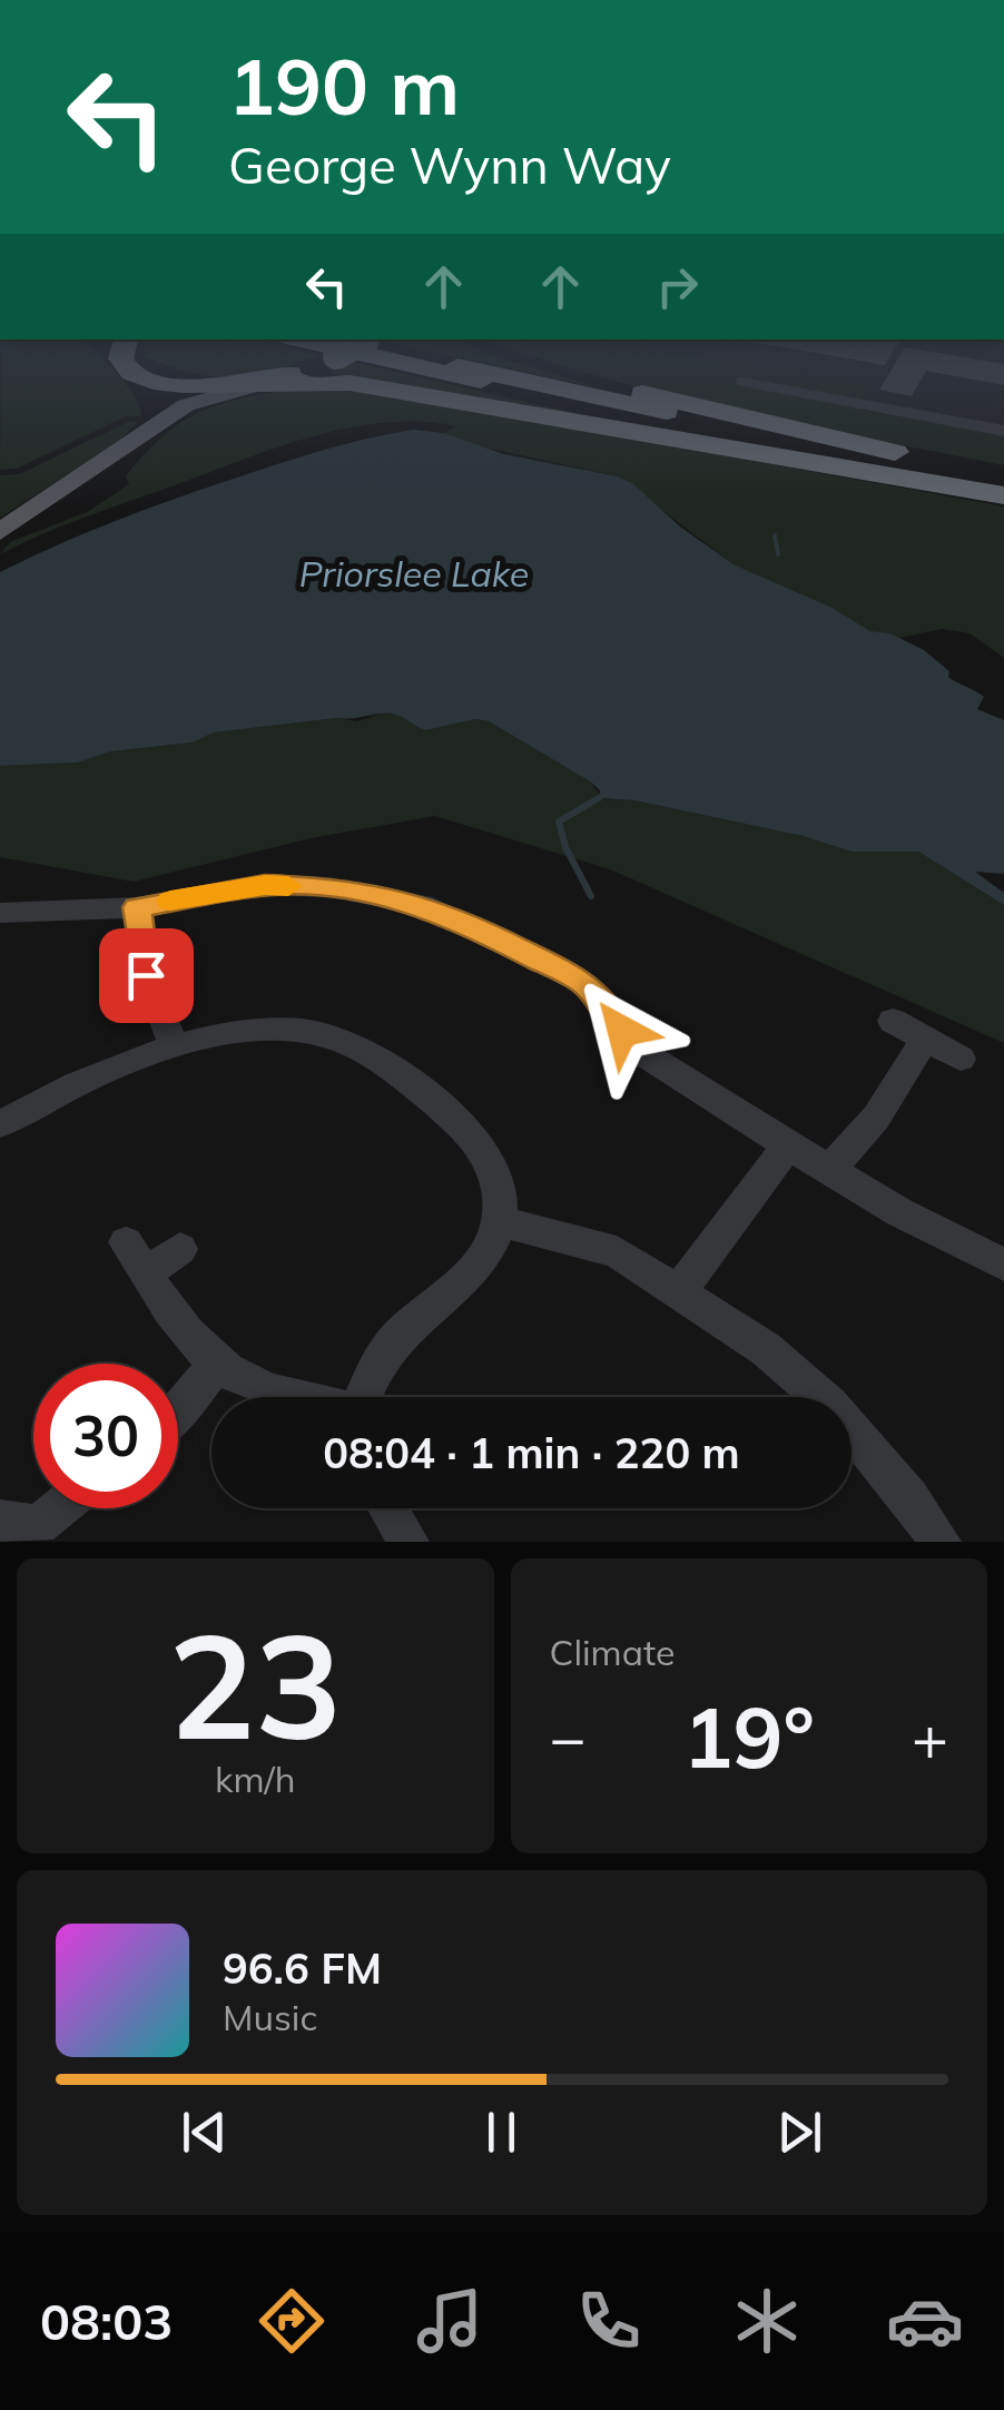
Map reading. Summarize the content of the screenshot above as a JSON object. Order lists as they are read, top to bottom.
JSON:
{
  "water": ["Priorslee Lake"],
  "page": {
    "turn": ["190 m", "George Wynn Way"],
    "limit": "30",
    "trip": "08:04 · 1 min · 220 m",
    "tile": [
      ["23", "km/h"],
      "Climate"
    ],
    "heat": ["−", "19°", "+"],
    "song": ["96.6 FM", "Music"],
    "tabs": "08:03"
  }
}
